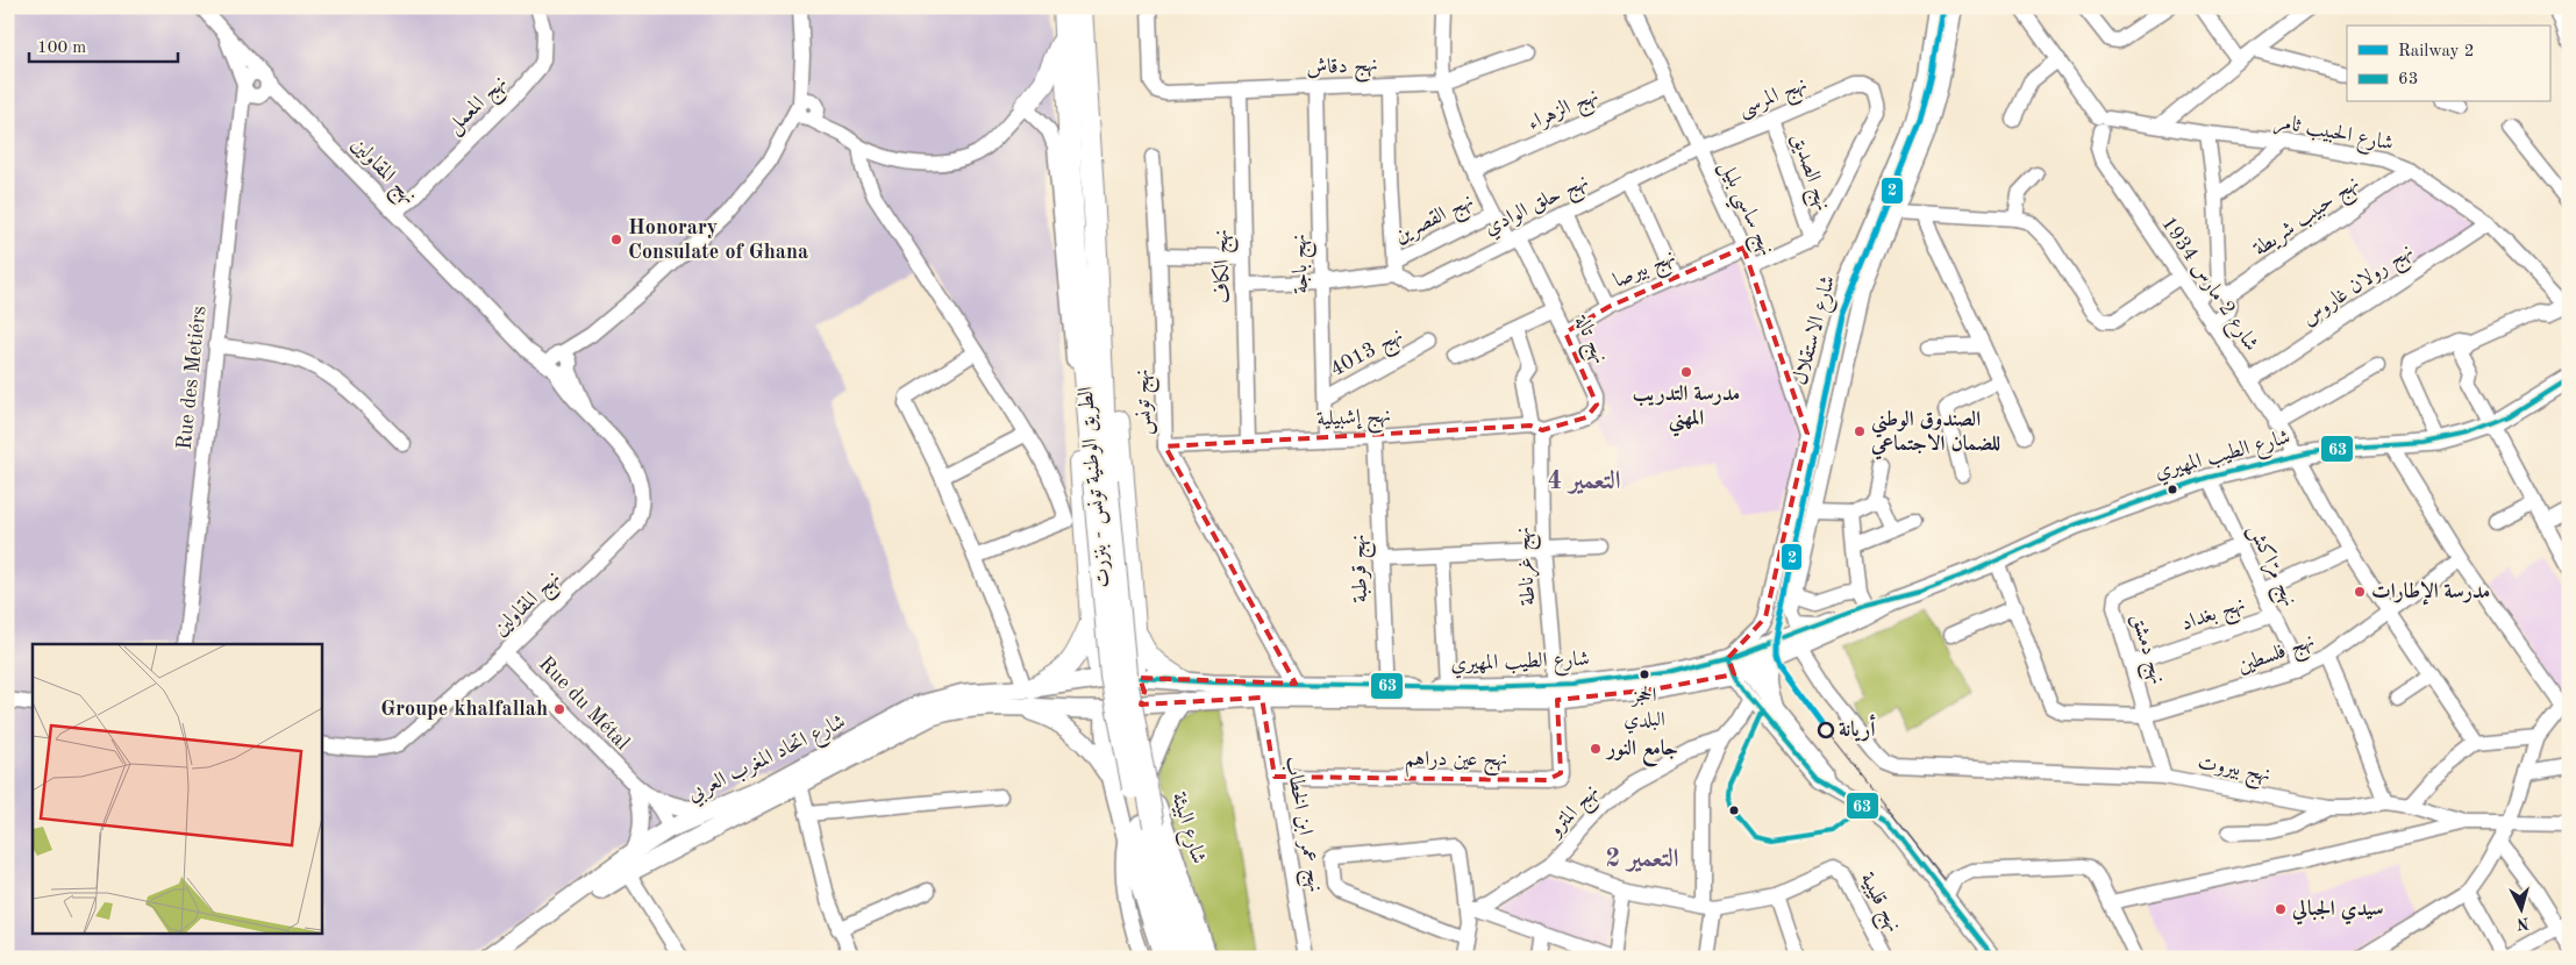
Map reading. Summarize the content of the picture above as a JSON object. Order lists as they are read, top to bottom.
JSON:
{
  "streets": {
    "highway": ["الطريق الوطنية تونس - بنزرت"],
    "main road": ["شارع الطيب المهيري", "شارع اتحاد المغرب العربي", "شارع البيئة"],
    "street": [
      "نهج دقاش",
      "نهج المرسى",
      "نهج المعمل",
      "نهج الزهراء",
      "شارع الحبيب ثامر",
      "نهج المقاولين",
      "نهج الصديق",
      "نهج حلق الوادي",
      "نهج ساسي بليل",
      "نهج حبيب شريطة",
      "نهج القصرين",
      "نهج باجة",
      "نهج الكاف",
      "نهج بيرصا",
      "شارع 2 مارس 1934",
      "نهج رولان غاروس",
      "شارع الاستقلال",
      "نهج تالة",
      "نهج 4013",
      "Rue des Metiérs",
      "نهج تونس",
      "نهج إشبيلية",
      "نهج مرّاكش",
      "نهج غرناطة",
      "نهج قرطبة",
      "نهج بغداد",
      "نهج دمشق",
      "نهج فلسطين",
      "Rue du Métal",
      "نهج عين دراهم",
      "نهج بيروت",
      "نهج المترو",
      "نهج عمر ابن الخطاب",
      "نهج قليبية"
    ]
  },
  "crossings": [
    ["نهج دقاش", "نهج باجة"],
    ["نهج دقاش", "نهج الكاف"],
    ["نهج دقاش", "نهج تالة"],
    ["نهج المرسى", "نهج الصديق"],
    ["نهج المرسى", "نهج حلق الوادي"],
    ["نهج المرسى", "نهج ساسي بليل"],
    ["نهج المعمل", "نهج المقاولين"],
    ["نهج الزهراء", "نهج ساسي بليل"],
    ["نهج الزهراء", "نهج تالة"],
    ["شارع الحبيب ثامر", "نهج حبيب شريطة"],
    ["شارع الحبيب ثامر", "شارع 2 مارس 1934"],
    ["شارع الحبيب ثامر", "نهج رولان غاروس"],
    ["نهج المقاولين", "Rue des Metiérs"],
    ["نهج المقاولين", "Rue du Métal"],
    ["نهج حلق الوادي", "نهج ساسي بليل"],
    ["نهج حلق الوادي", "نهج القصرين"],
    ["نهج حلق الوادي", "نهج تالة"],
    ["نهج ساسي بليل", "نهج بيرصا"],
    ["نهج ساسي بليل", "شارع الاستقلال"],
    ["نهج حبيب شريطة", "شارع 2 مارس 1934"],
    ["نهج القصرين", "نهج باجة"],
    ["نهج القصرين", "نهج الكاف"],
    ["نهج القصرين", "نهج تالة"],
    ["نهج باجة", "نهج 4013"],
    ["نهج باجة", "نهج إشبيلية"],
    ["نهج الكاف", "نهج إشبيلية"],
    ["نهج بيرصا", "نهج تالة"],
    ["شارع 2 مارس 1934", "نهج رولان غاروس"],
    ["شارع 2 مارس 1934", "شارع الطيب المهيري"],
    ["شارع 2 مارس 1934", "نهج فلسطين"],
    ["شارع الاستقلال", "شارع الطيب المهيري"],
    ["نهج تالة", "نهج إشبيلية"],
    ["نهج تالة", "نهج غرناطة"],
    ["نهج تونس", "نهج إشبيلية"],
    ["نهج تونس", "شارع الطيب المهيري"],
    ["نهج إشبيلية", "نهج غرناطة"],
    ["نهج إشبيلية", "نهج قرطبة"],
    ["شارع الطيب المهيري", "نهج مرّاكش"],
    ["شارع الطيب المهيري", "نهج غرناطة"],
    ["شارع الطيب المهيري", "نهج قرطبة"],
    ["شارع الطيب المهيري", "شارع اتحاد المغرب العربي"],
    ["شارع الطيب المهيري", "نهج عين دراهم"],
    ["شارع الطيب المهيري", "نهج بيروت"],
    ["شارع الطيب المهيري", "نهج عمر ابن الخطاب"],
    ["شارع الطيب المهيري", "شارع البيئة"],
    ["نهج مرّاكش", "نهج بغداد"],
    ["نهج مرّاكش", "نهج دمشق"],
    ["نهج مرّاكش", "نهج فلسطين"],
    ["نهج غرناطة", "نهج عين دراهم"],
    ["نهج بغداد", "نهج دمشق"],
    ["نهج دمشق", "نهج فلسطين"],
    ["نهج دمشق", "نهج بيروت"],
    ["Rue du Métal", "شارع اتحاد المغرب العربي"],
    ["شارع اتحاد المغرب العربي", "شارع البيئة"],
    ["نهج عين دراهم", "نهج عمر ابن الخطاب"]
  ],
  "districts": ["التعمير 4", "التعمير 2"],
  "places": [
    "Honorary Consulate of Ghana",
    "مدرسة التدريب المهني",
    "الصندوق الوطني للضمان الاجتماعي",
    "مدرسة الإطارات",
    "الحجز البلدي",
    "Groupe khalfallah",
    "أريانة",
    "جامع النور",
    "سيدي الجبالي"
  ],
  "lines": ["rail line 2", "transit line 63"],
  "legend": ["Railway 2", "63"],
  "scale_bar": "100 m",
  "north": "bottom"
}
